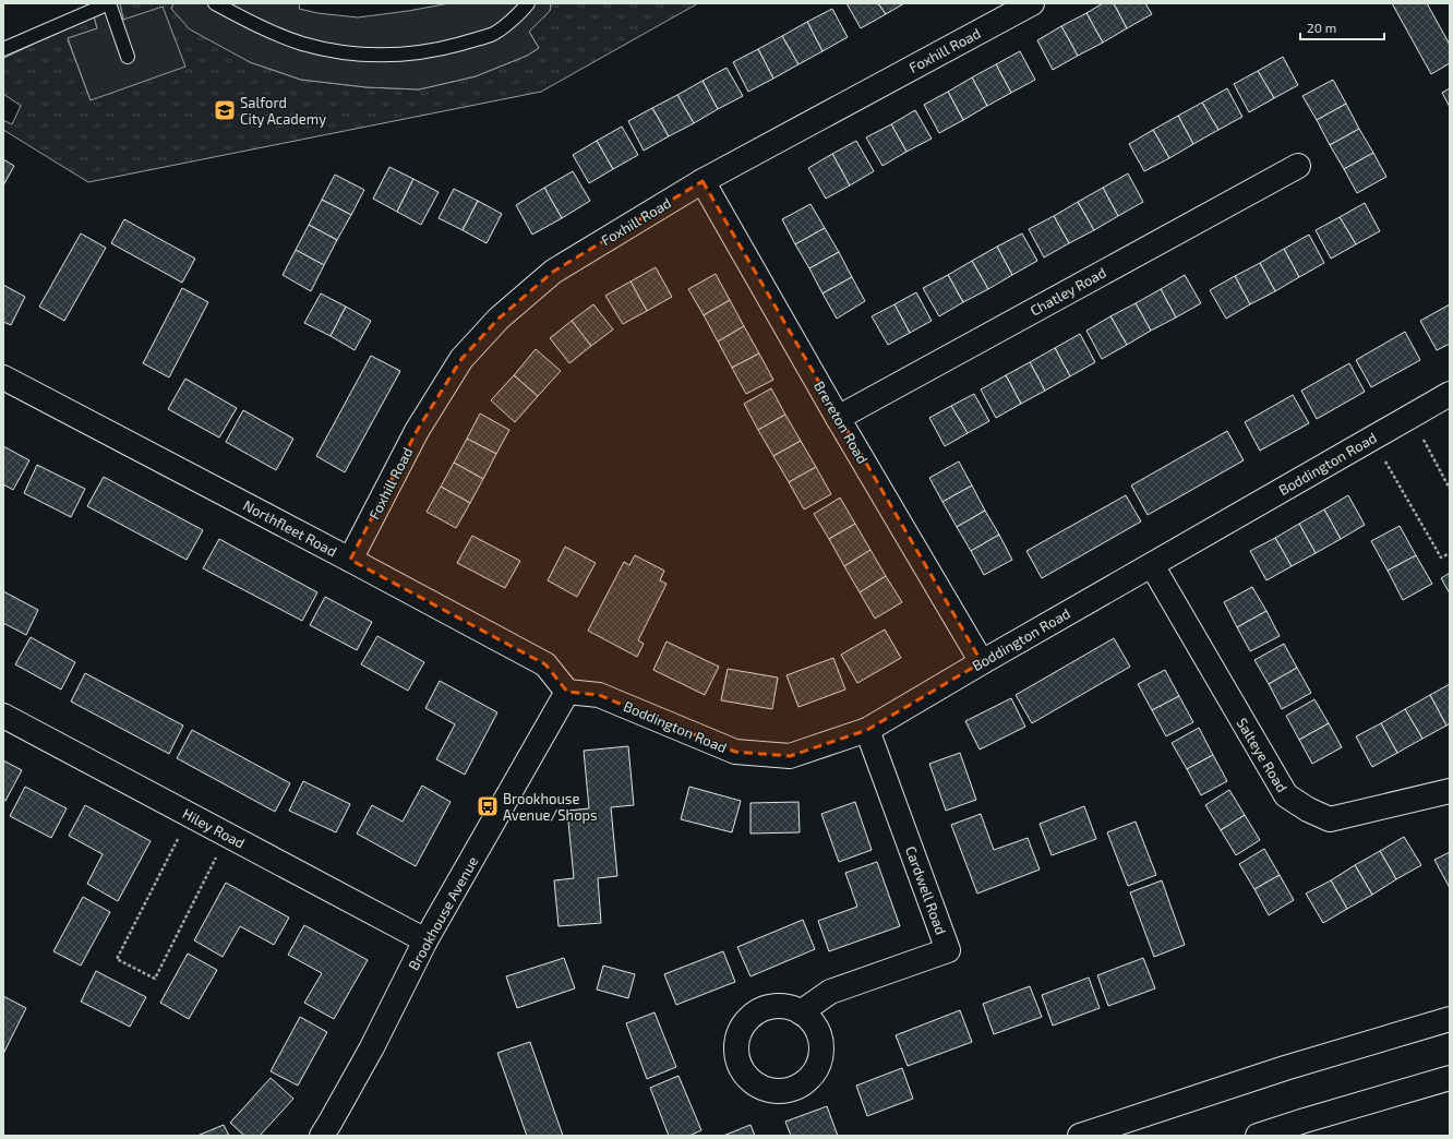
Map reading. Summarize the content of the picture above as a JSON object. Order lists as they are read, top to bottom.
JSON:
{
  "streets": {
    "main road": [
      "Foxhill Road",
      "Chatley Road",
      "Brereton Road",
      "Boddington Road",
      "Northfleet Road",
      "Salteye Road",
      "Hiley Road",
      "Cardwell Road",
      "Brookhouse Avenue"
    ]
  },
  "crossings": [
    ["Foxhill Road", "Brereton Road"],
    ["Foxhill Road", "Northfleet Road"],
    ["Chatley Road", "Brereton Road"],
    ["Brereton Road", "Boddington Road"],
    ["Boddington Road", "Northfleet Road"],
    ["Boddington Road", "Salteye Road"],
    ["Boddington Road", "Cardwell Road"],
    ["Boddington Road", "Brookhouse Avenue"],
    ["Northfleet Road", "Brookhouse Avenue"],
    ["Hiley Road", "Brookhouse Avenue"]
  ],
  "places": {
    "school or university": ["Salford City Academy"],
    "bus stop": ["Brookhouse Avenue/Shops"]
  },
  "scale_bar": "20 m"
}
